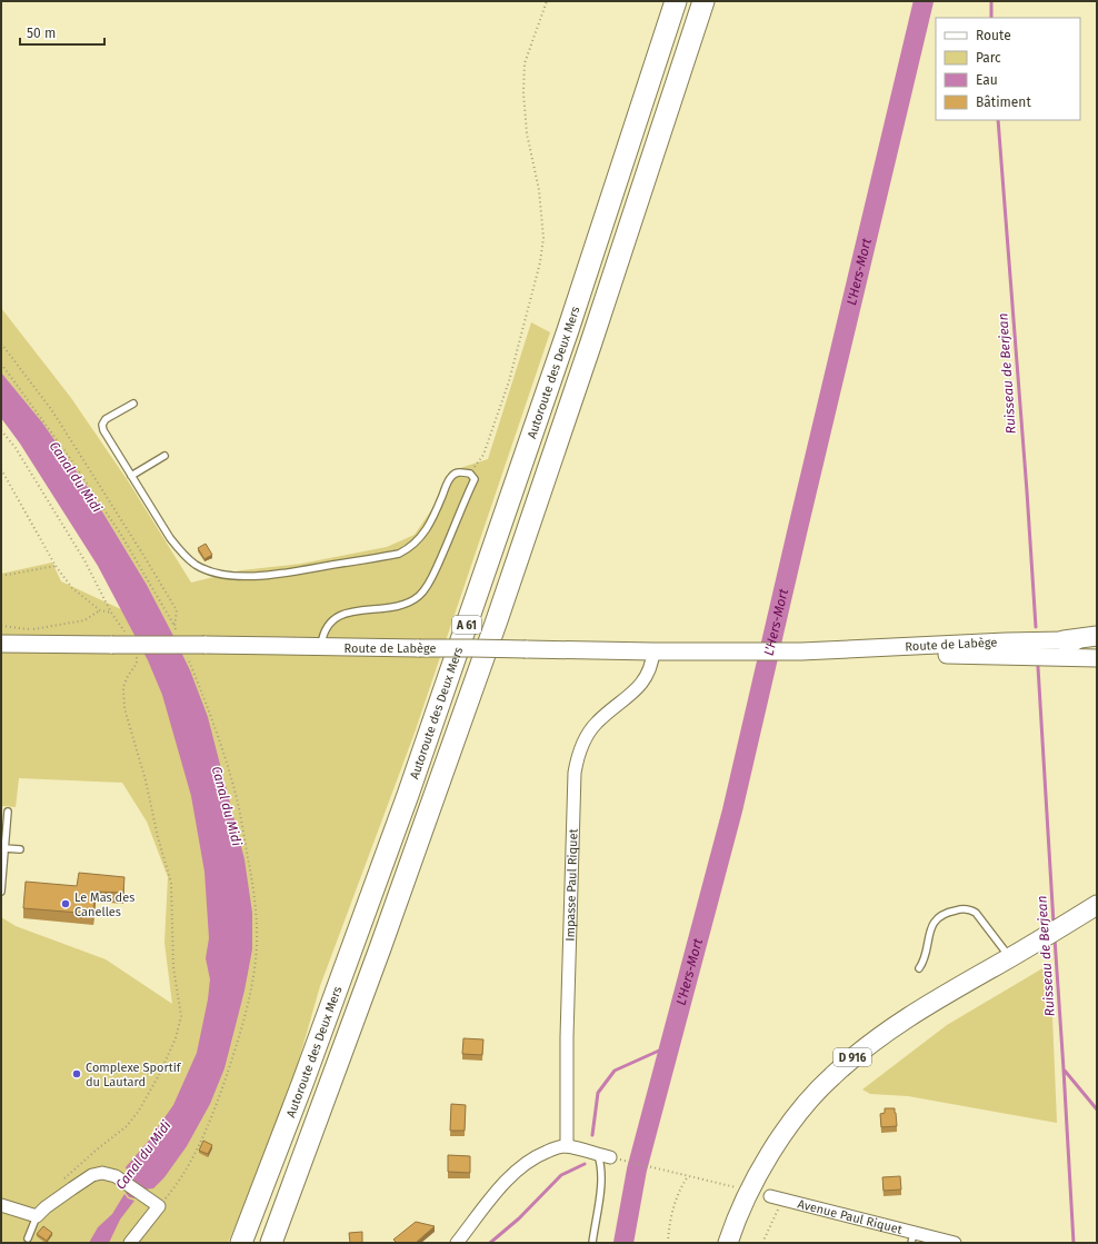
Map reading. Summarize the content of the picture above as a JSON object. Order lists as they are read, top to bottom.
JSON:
{
  "streets": {
    "highway": ["Autoroute des Deux Mers", "A 61"],
    "main road": ["D 916"],
    "street": ["Route de Labège", "Impasse Paul Riquet", "Avenue Paul Riquet"]
  },
  "crossings": [
    ["Route de Labège", "Impasse Paul Riquet"]
  ],
  "water": ["L'Hers-Mort", "Ruisseau de Berjean", "Canal du Midi"],
  "places": ["Le Mas des Canelles", "Complexe Sportif du Lautard"],
  "legend": [
    "Route",
    "Parc",
    "Eau",
    "Bâtiment"
  ],
  "scale_bar": "50 m"
}
